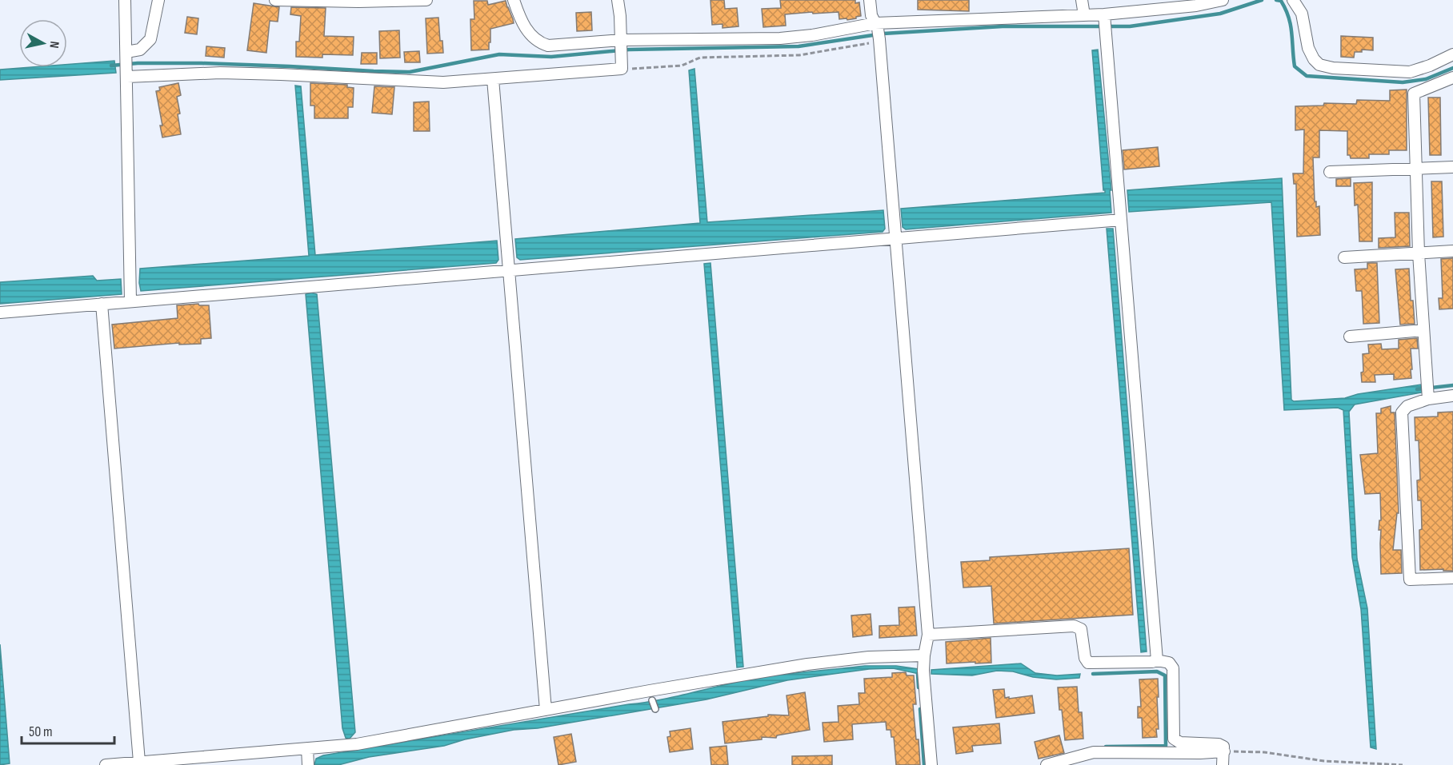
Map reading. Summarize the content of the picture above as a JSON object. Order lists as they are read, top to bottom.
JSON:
{
  "scale_bar": "50 m",
  "north": "right"
}
